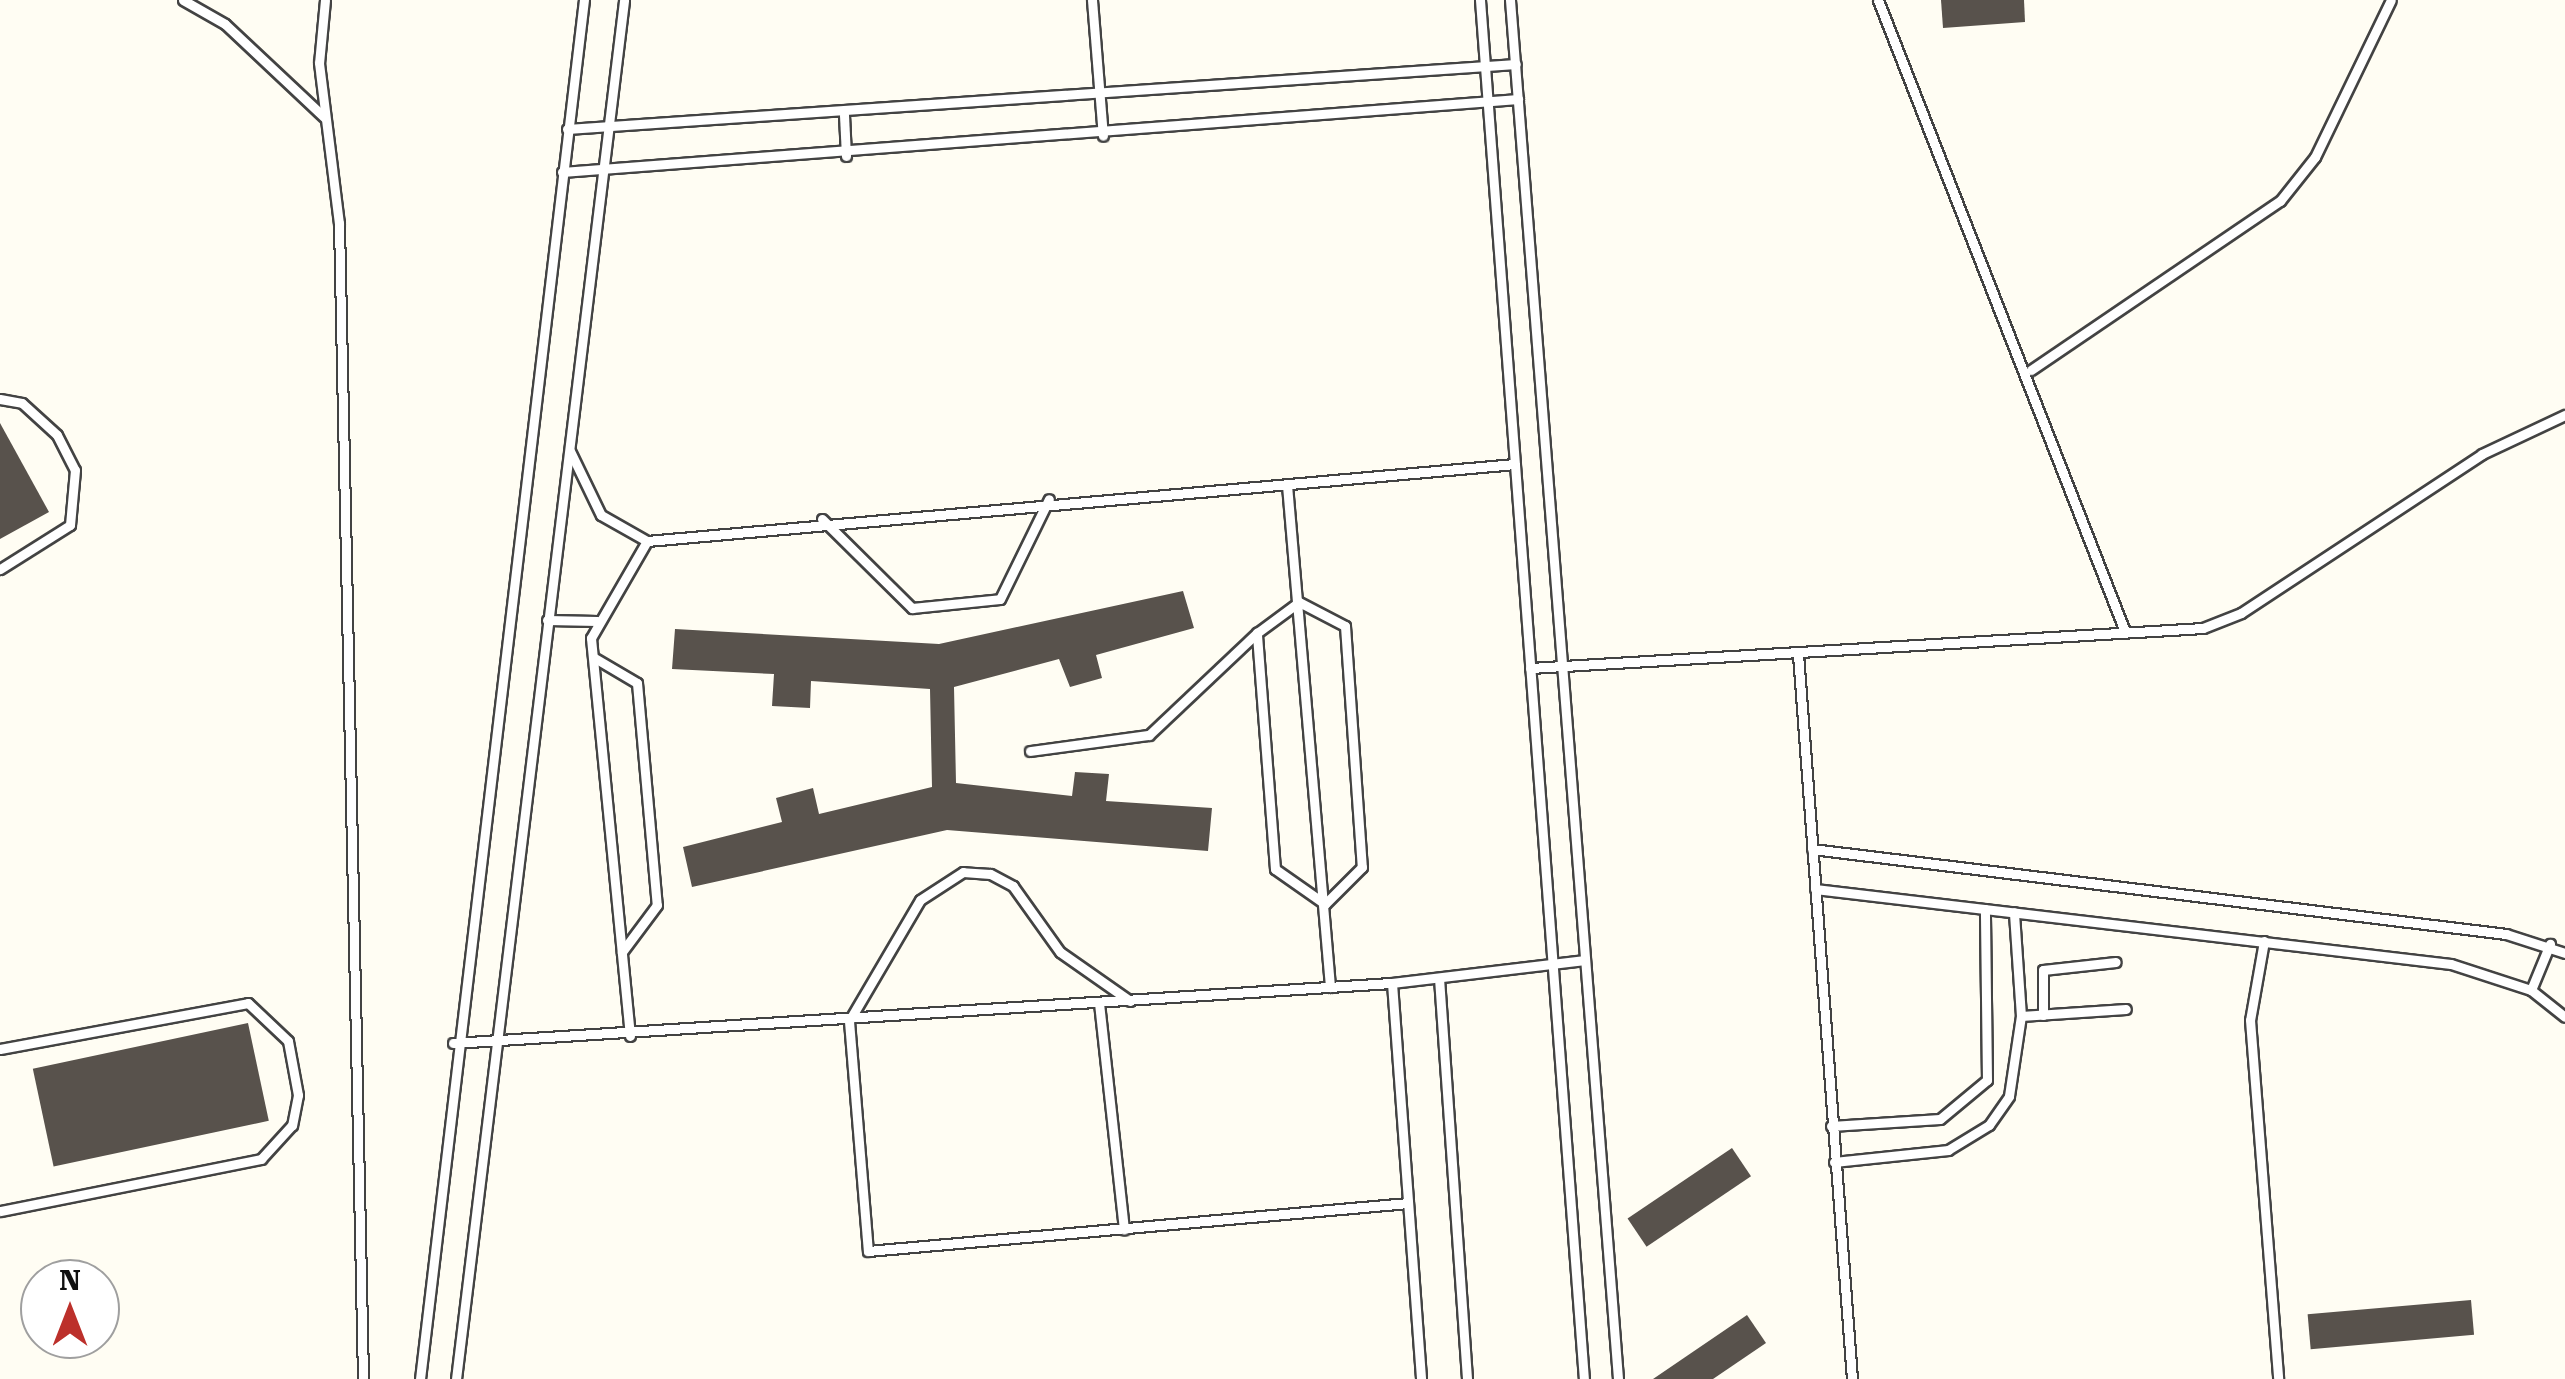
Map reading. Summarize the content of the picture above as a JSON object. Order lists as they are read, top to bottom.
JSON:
{
  "north": "top"
}
